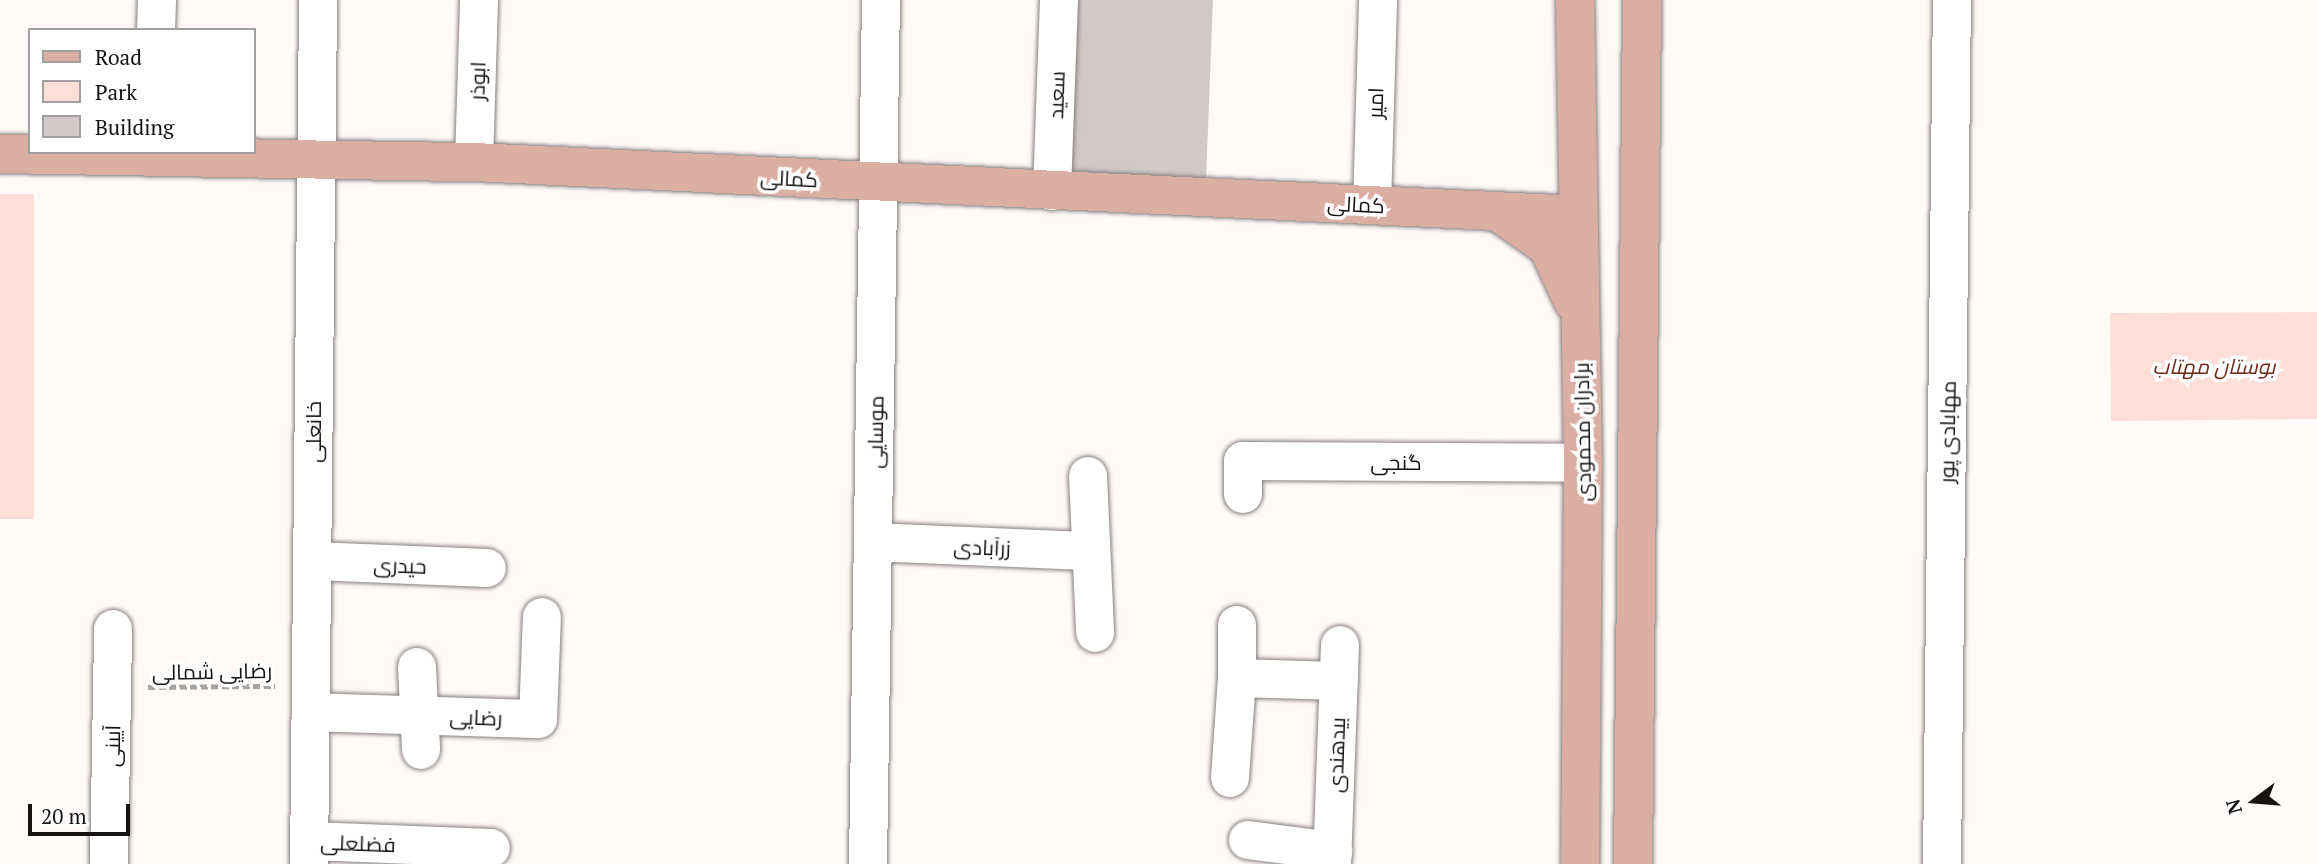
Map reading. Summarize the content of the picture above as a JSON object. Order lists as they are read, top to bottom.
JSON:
{
  "streets": {
    "main road": ["کمالی", "برادران محمودی"],
    "street": [
      "ابوذر",
      "سعید",
      "امیر",
      "خانعلی",
      "موسایی",
      "مهابادی پور",
      "گنجی",
      "زرآبادی",
      "حیدری",
      "رضایی",
      "آیینی",
      "بیدهندی",
      "فضلعلی"
    ],
    "path": ["رضایی شمالی"]
  },
  "crossings": [
    ["ابوذر", "کمالی"],
    ["سعید", "کمالی"],
    ["امیر", "کمالی"],
    ["کمالی", "خانعلی"],
    ["کمالی", "موسایی"],
    ["کمالی", "برادران محمودی"],
    ["خانعلی", "حیدری"],
    ["خانعلی", "رضایی شمالی"],
    ["خانعلی", "رضایی"],
    ["خانعلی", "فضلعلی"],
    ["موسایی", "زرآبادی"],
    ["برادران محمودی", "گنجی"],
    ["رضایی شمالی", "رضایی"],
    ["رضایی شمالی", "آیینی"]
  ],
  "parks": ["بوستان مهتاب"],
  "legend": ["Road", "Park", "Building"],
  "scale_bar": "20 m",
  "north": "left"
}
